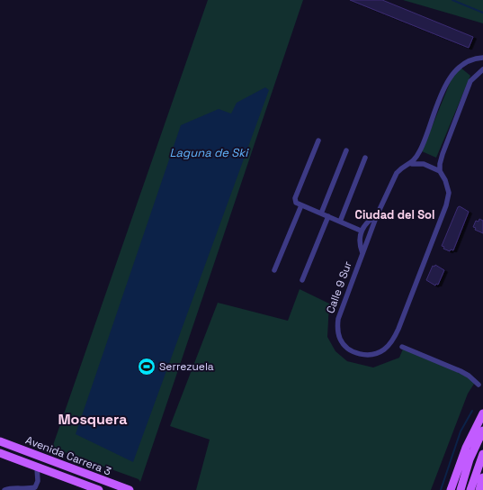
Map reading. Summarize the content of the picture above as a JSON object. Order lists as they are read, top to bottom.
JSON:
{
  "streets": {
    "main road": ["Avenida Carrera 3"],
    "street": ["Calle 9 Sur"]
  },
  "districts": ["Ciudad del Sol", "Mosquera"],
  "water": ["Laguna de Ski"],
  "places": {
    "sports": ["Serrezuela"]
  }
}
